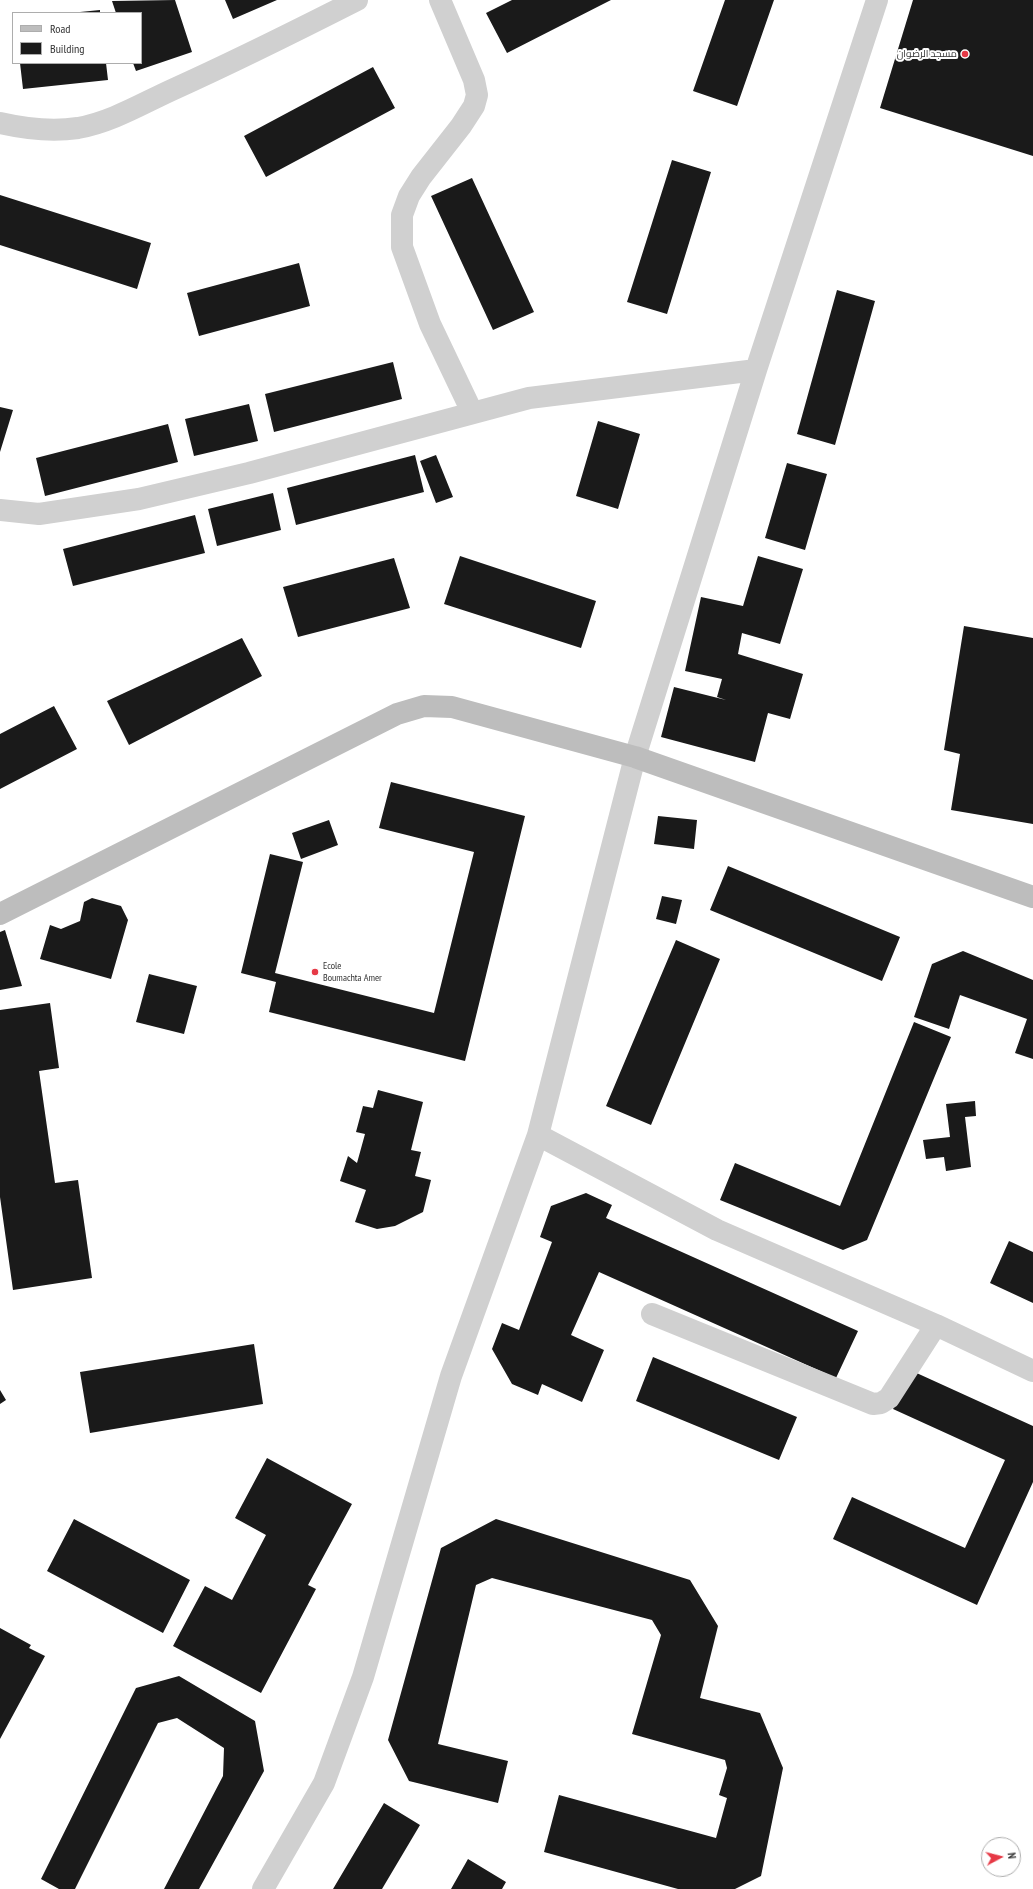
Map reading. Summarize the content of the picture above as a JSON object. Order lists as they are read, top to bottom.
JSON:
{
  "places": ["مسجد الرضوان", "Ecole Boumachta Amer"],
  "legend": ["Road", "Building"],
  "north": "right"
}
